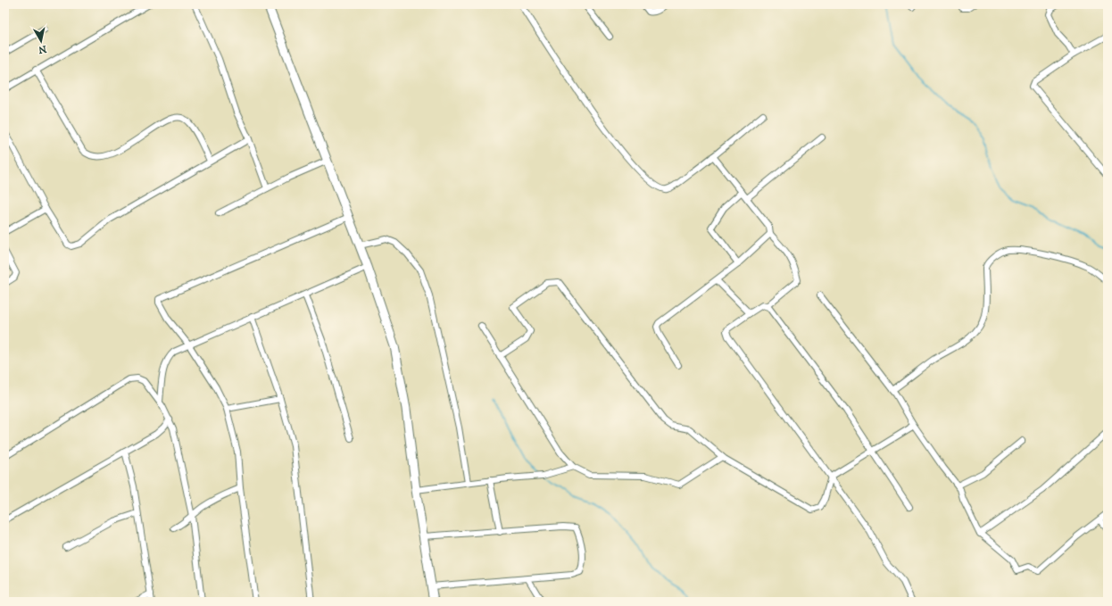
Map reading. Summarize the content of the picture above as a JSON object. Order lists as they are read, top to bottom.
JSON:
{
  "north": "bottom"
}
